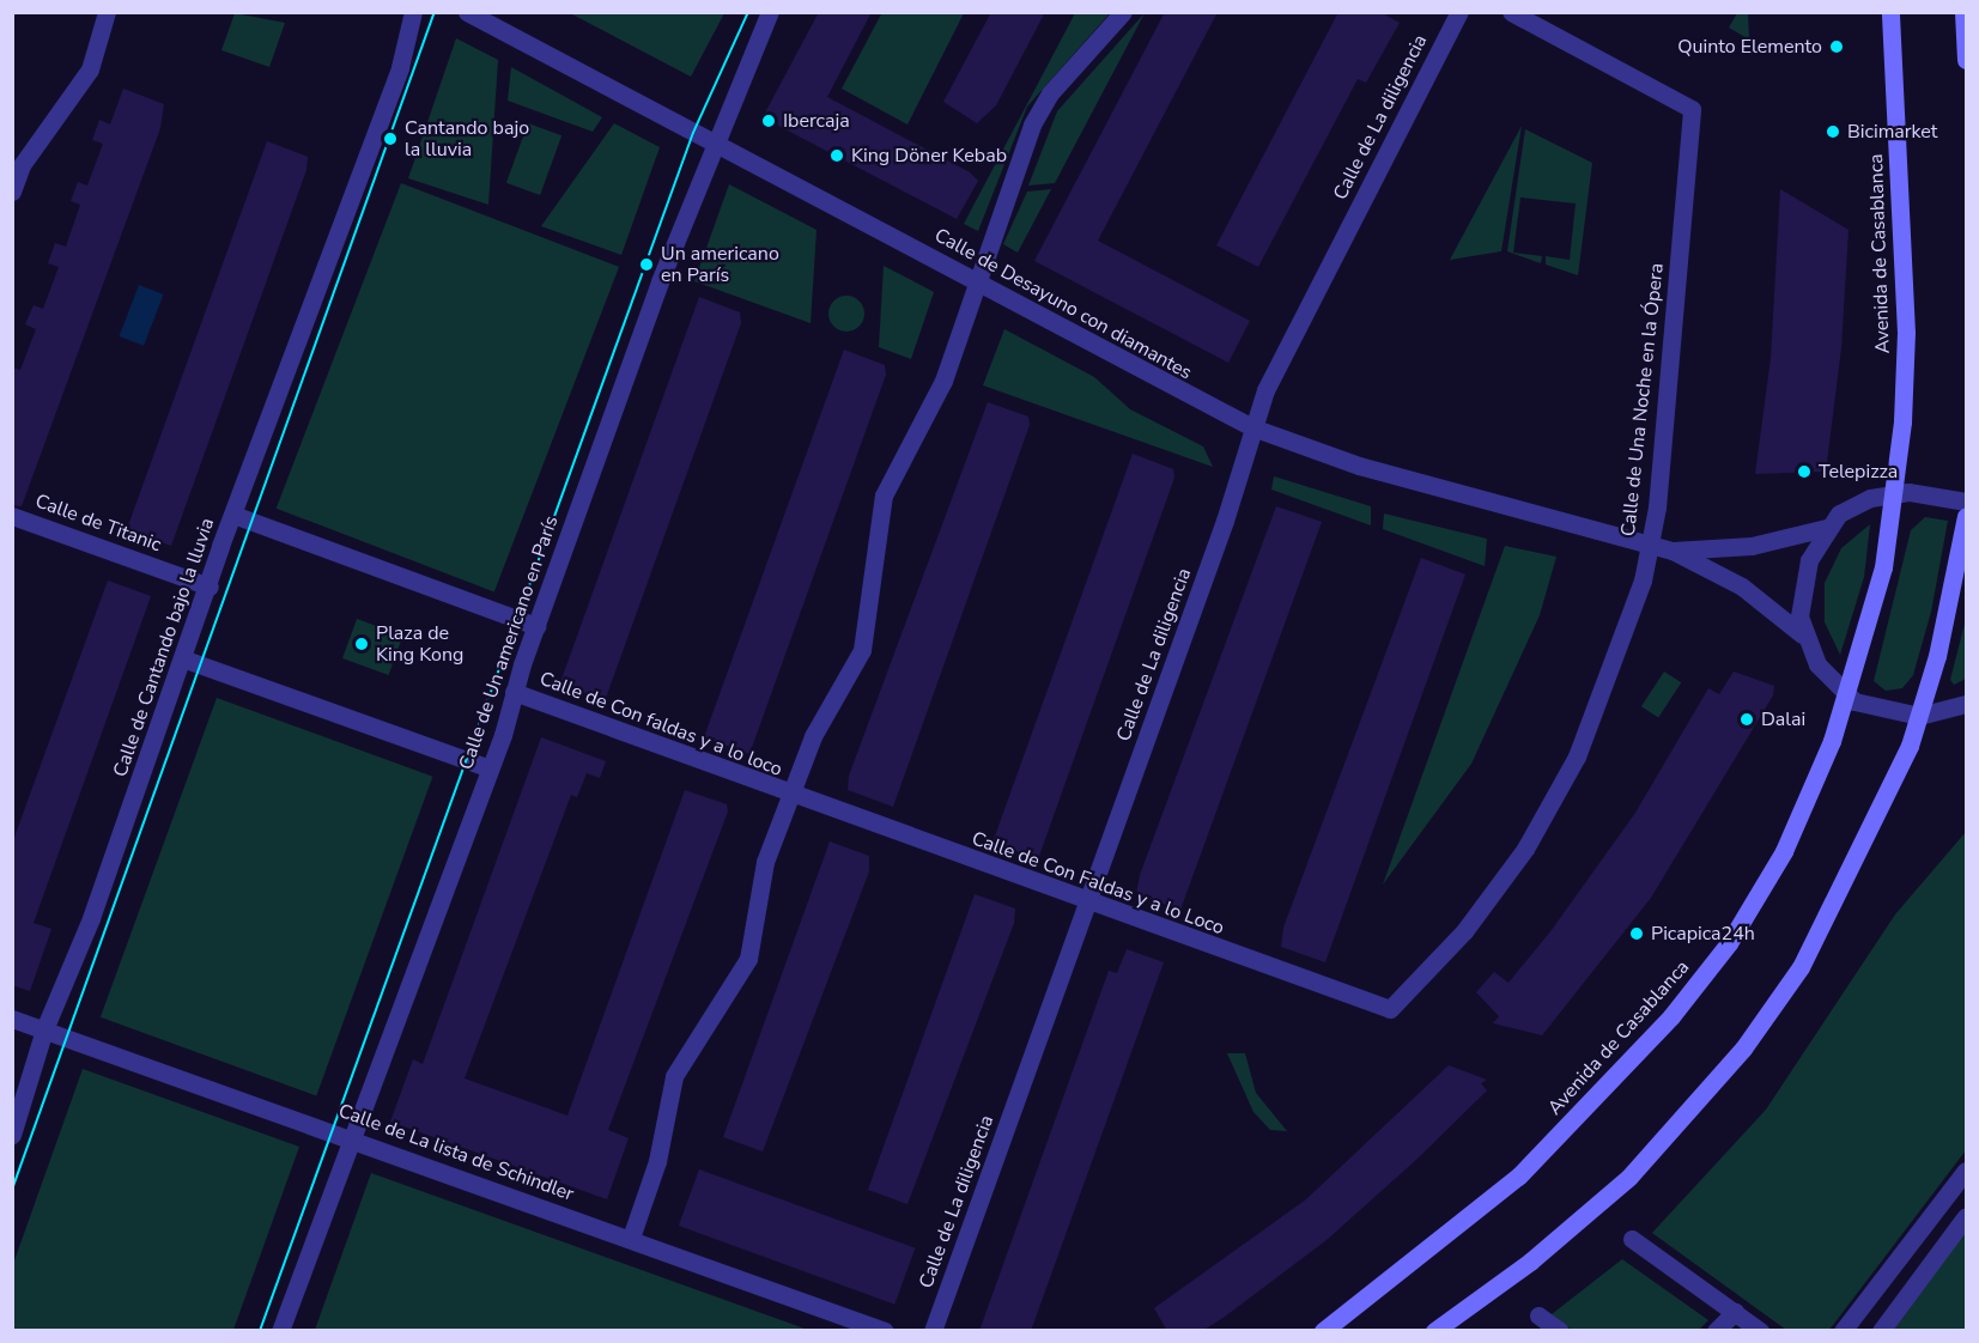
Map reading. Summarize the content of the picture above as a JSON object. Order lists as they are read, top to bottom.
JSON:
{
  "streets": {
    "main road": ["Avenida de Casablanca"],
    "street": [
      "Calle de La diligencia",
      "Calle de Desayuno con diamantes",
      "Calle de Una Noche en la Ópera",
      "Calle de Titanic",
      "Calle de Un americano en París",
      "Calle de Cantando bajo la lluvia",
      "Calle de Con faldas y a lo loco",
      "Calle de Con Faldas y a lo Loco",
      "Calle de La lista de Schindler"
    ]
  },
  "crossings": [
    ["Calle de La diligencia", "Calle de Desayuno con diamantes"],
    ["Calle de La diligencia", "Calle de Con Faldas y a lo Loco"],
    ["Calle de Desayuno con diamantes", "Calle de Una Noche en la Ópera"],
    ["Calle de Desayuno con diamantes", "Calle de Un americano en París"],
    ["Calle de Una Noche en la Ópera", "Calle de Con Faldas y a lo Loco"],
    ["Calle de Titanic", "Calle de Cantando bajo la lluvia"],
    ["Calle de Un americano en París", "Calle de Con faldas y a lo loco"],
    ["Calle de Un americano en París", "Calle de La lista de Schindler"],
    ["Calle de Cantando bajo la lluvia", "Calle de La lista de Schindler"],
    ["Calle de Con faldas y a lo loco", "Calle de Con Faldas y a lo Loco"]
  ],
  "places": [
    "Quinto Elemento",
    "Ibercaja",
    "Bicimarket",
    "Cantando bajo la lluvia",
    "King Döner Kebab",
    "Un americano en París",
    "Telepizza",
    "Plaza de King Kong",
    "Dalai",
    "Picapica24h"
  ]
}
